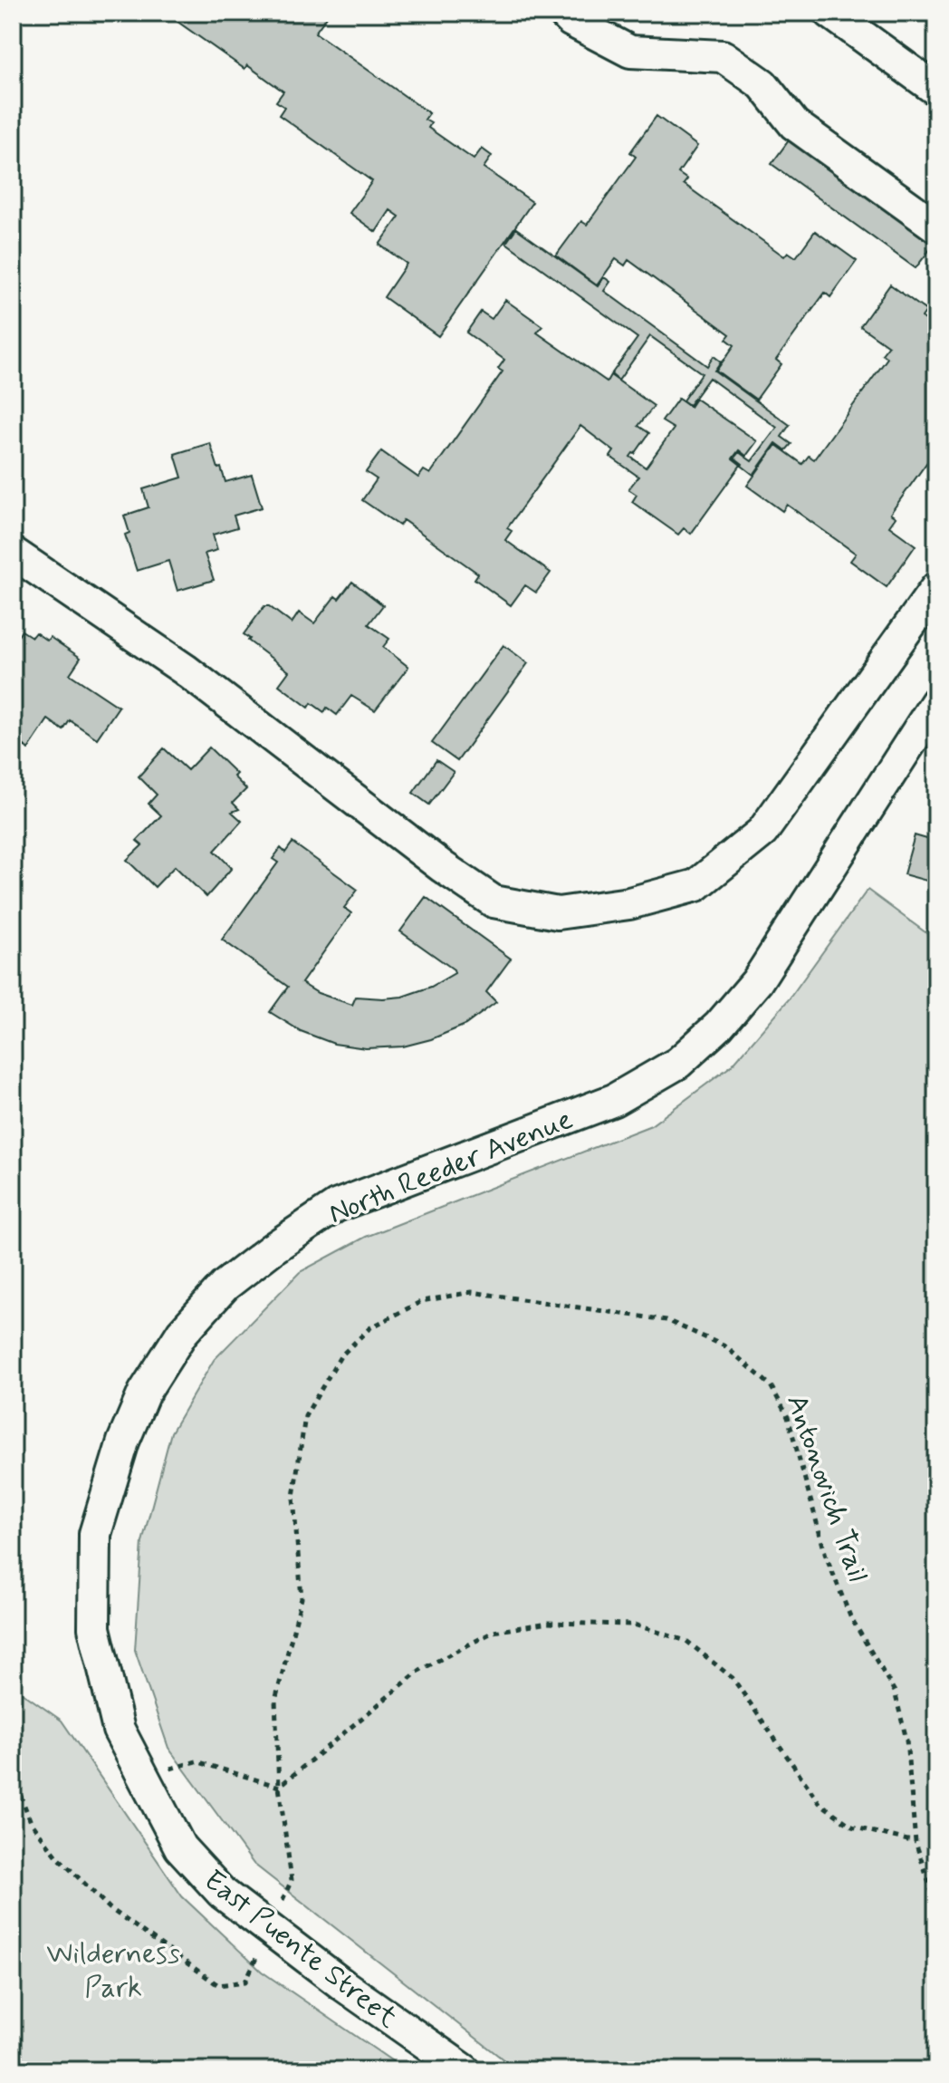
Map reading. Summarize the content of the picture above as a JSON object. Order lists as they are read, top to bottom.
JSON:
{
  "streets": {
    "street": ["North Reeder Avenue", "East Puente Street"],
    "path": ["Antonovich Trail"]
  },
  "crossings": [
    ["North Reeder Avenue", "East Puente Street"]
  ],
  "parks": ["Wilderness Park"]
}
